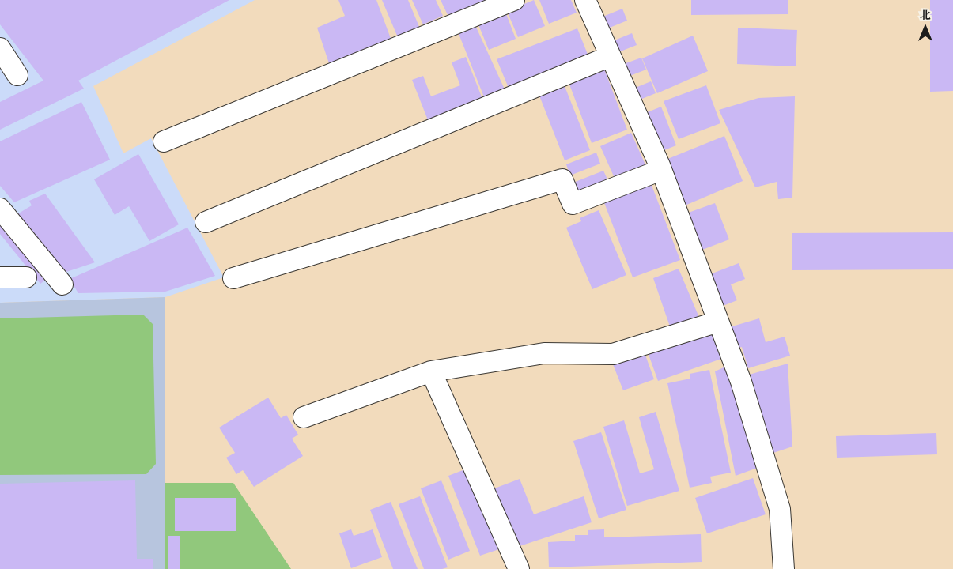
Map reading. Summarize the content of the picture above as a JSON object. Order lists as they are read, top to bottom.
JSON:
{
  "north": "top"
}
